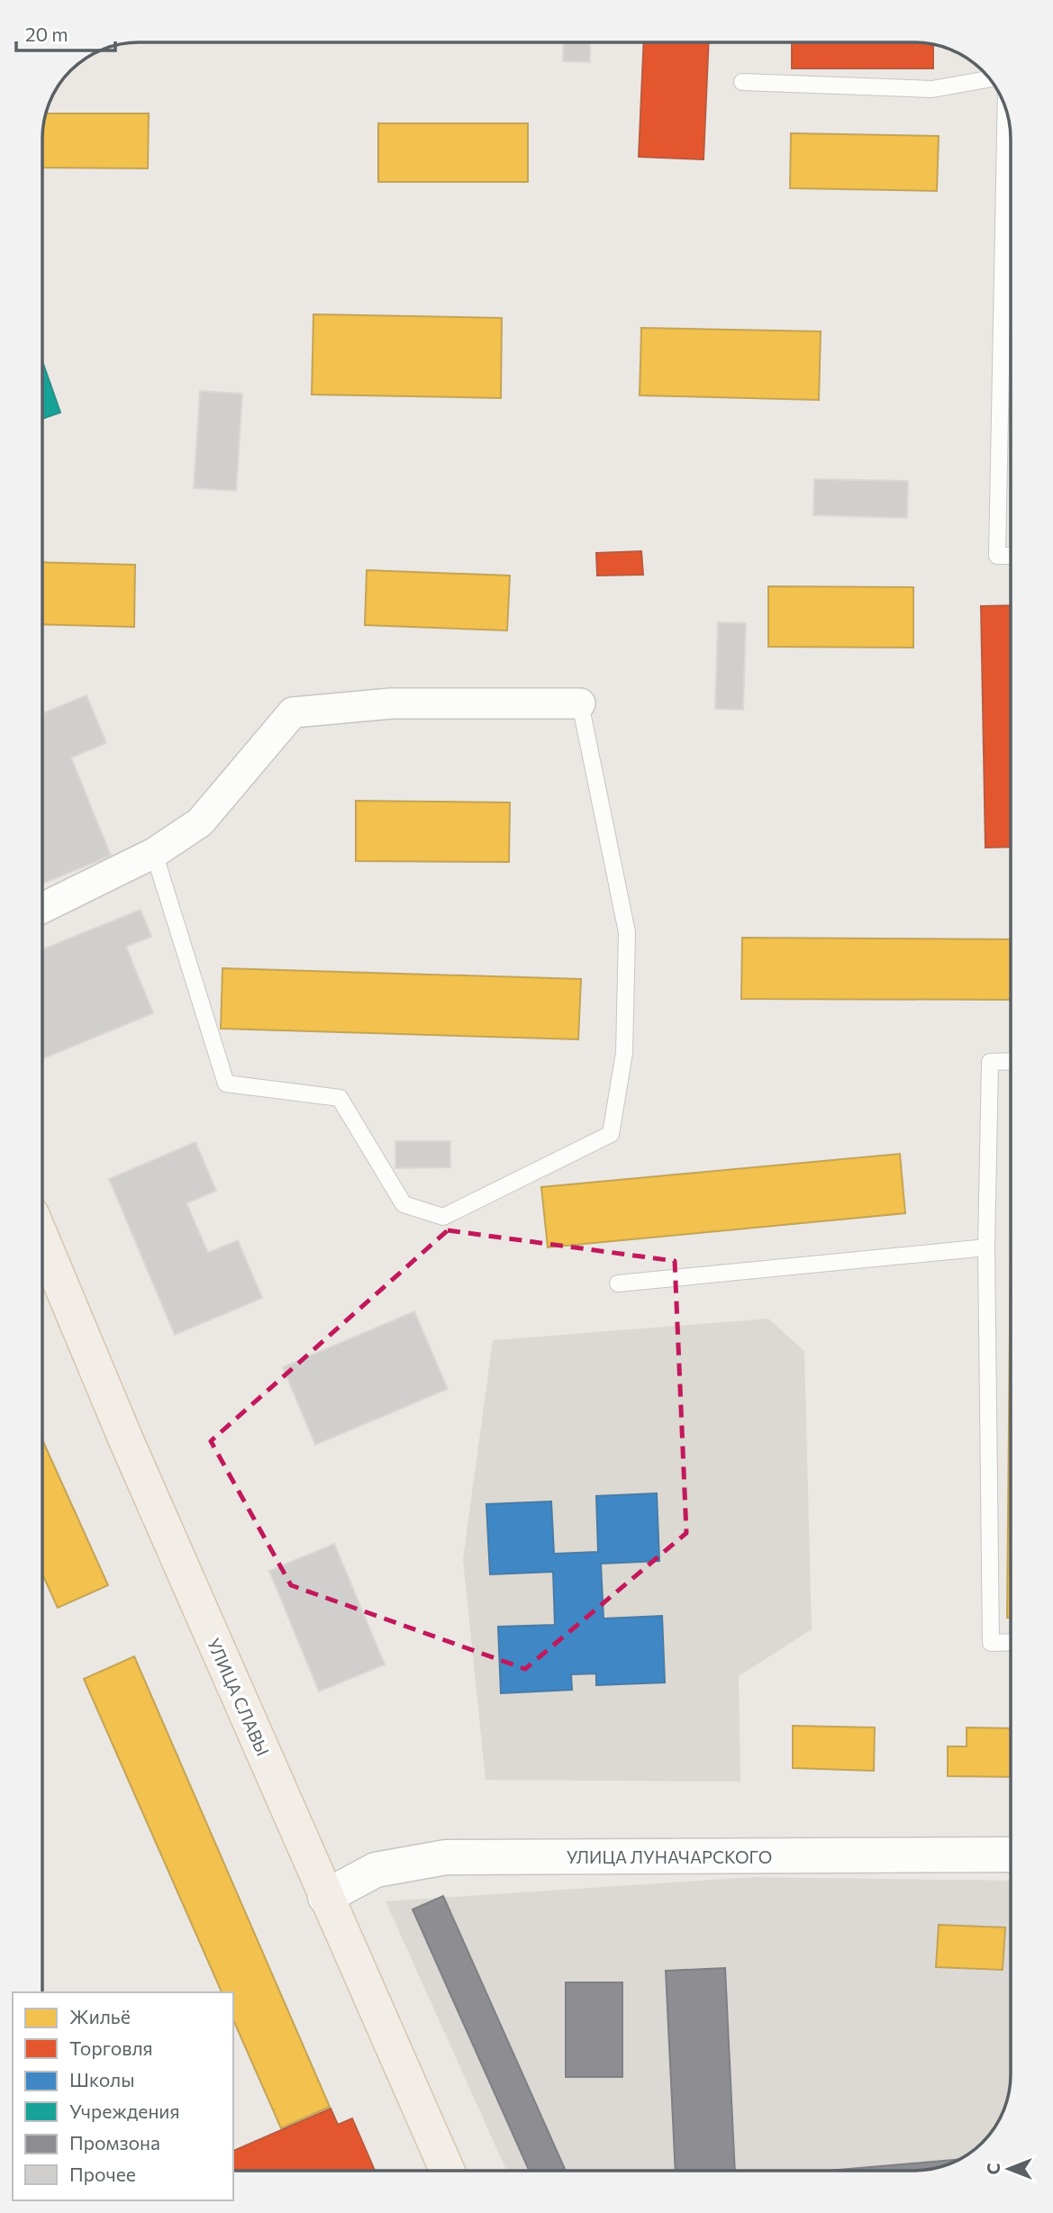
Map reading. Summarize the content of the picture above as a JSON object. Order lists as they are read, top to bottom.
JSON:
{
  "streets": {
    "main road": ["УЛИЦА СЛАВЫ"],
    "street": ["УЛИЦА ЛУНАЧАРСКОГО"]
  },
  "crossings": [
    ["УЛИЦА СЛАВЫ", "УЛИЦА ЛУНАЧАРСКОГО"]
  ],
  "legend": [
    "Жильё",
    "Торговля",
    "Школы",
    "Учреждения",
    "Промзона",
    "Прочее"
  ],
  "scale_bar": "20 m",
  "north": "left"
}
